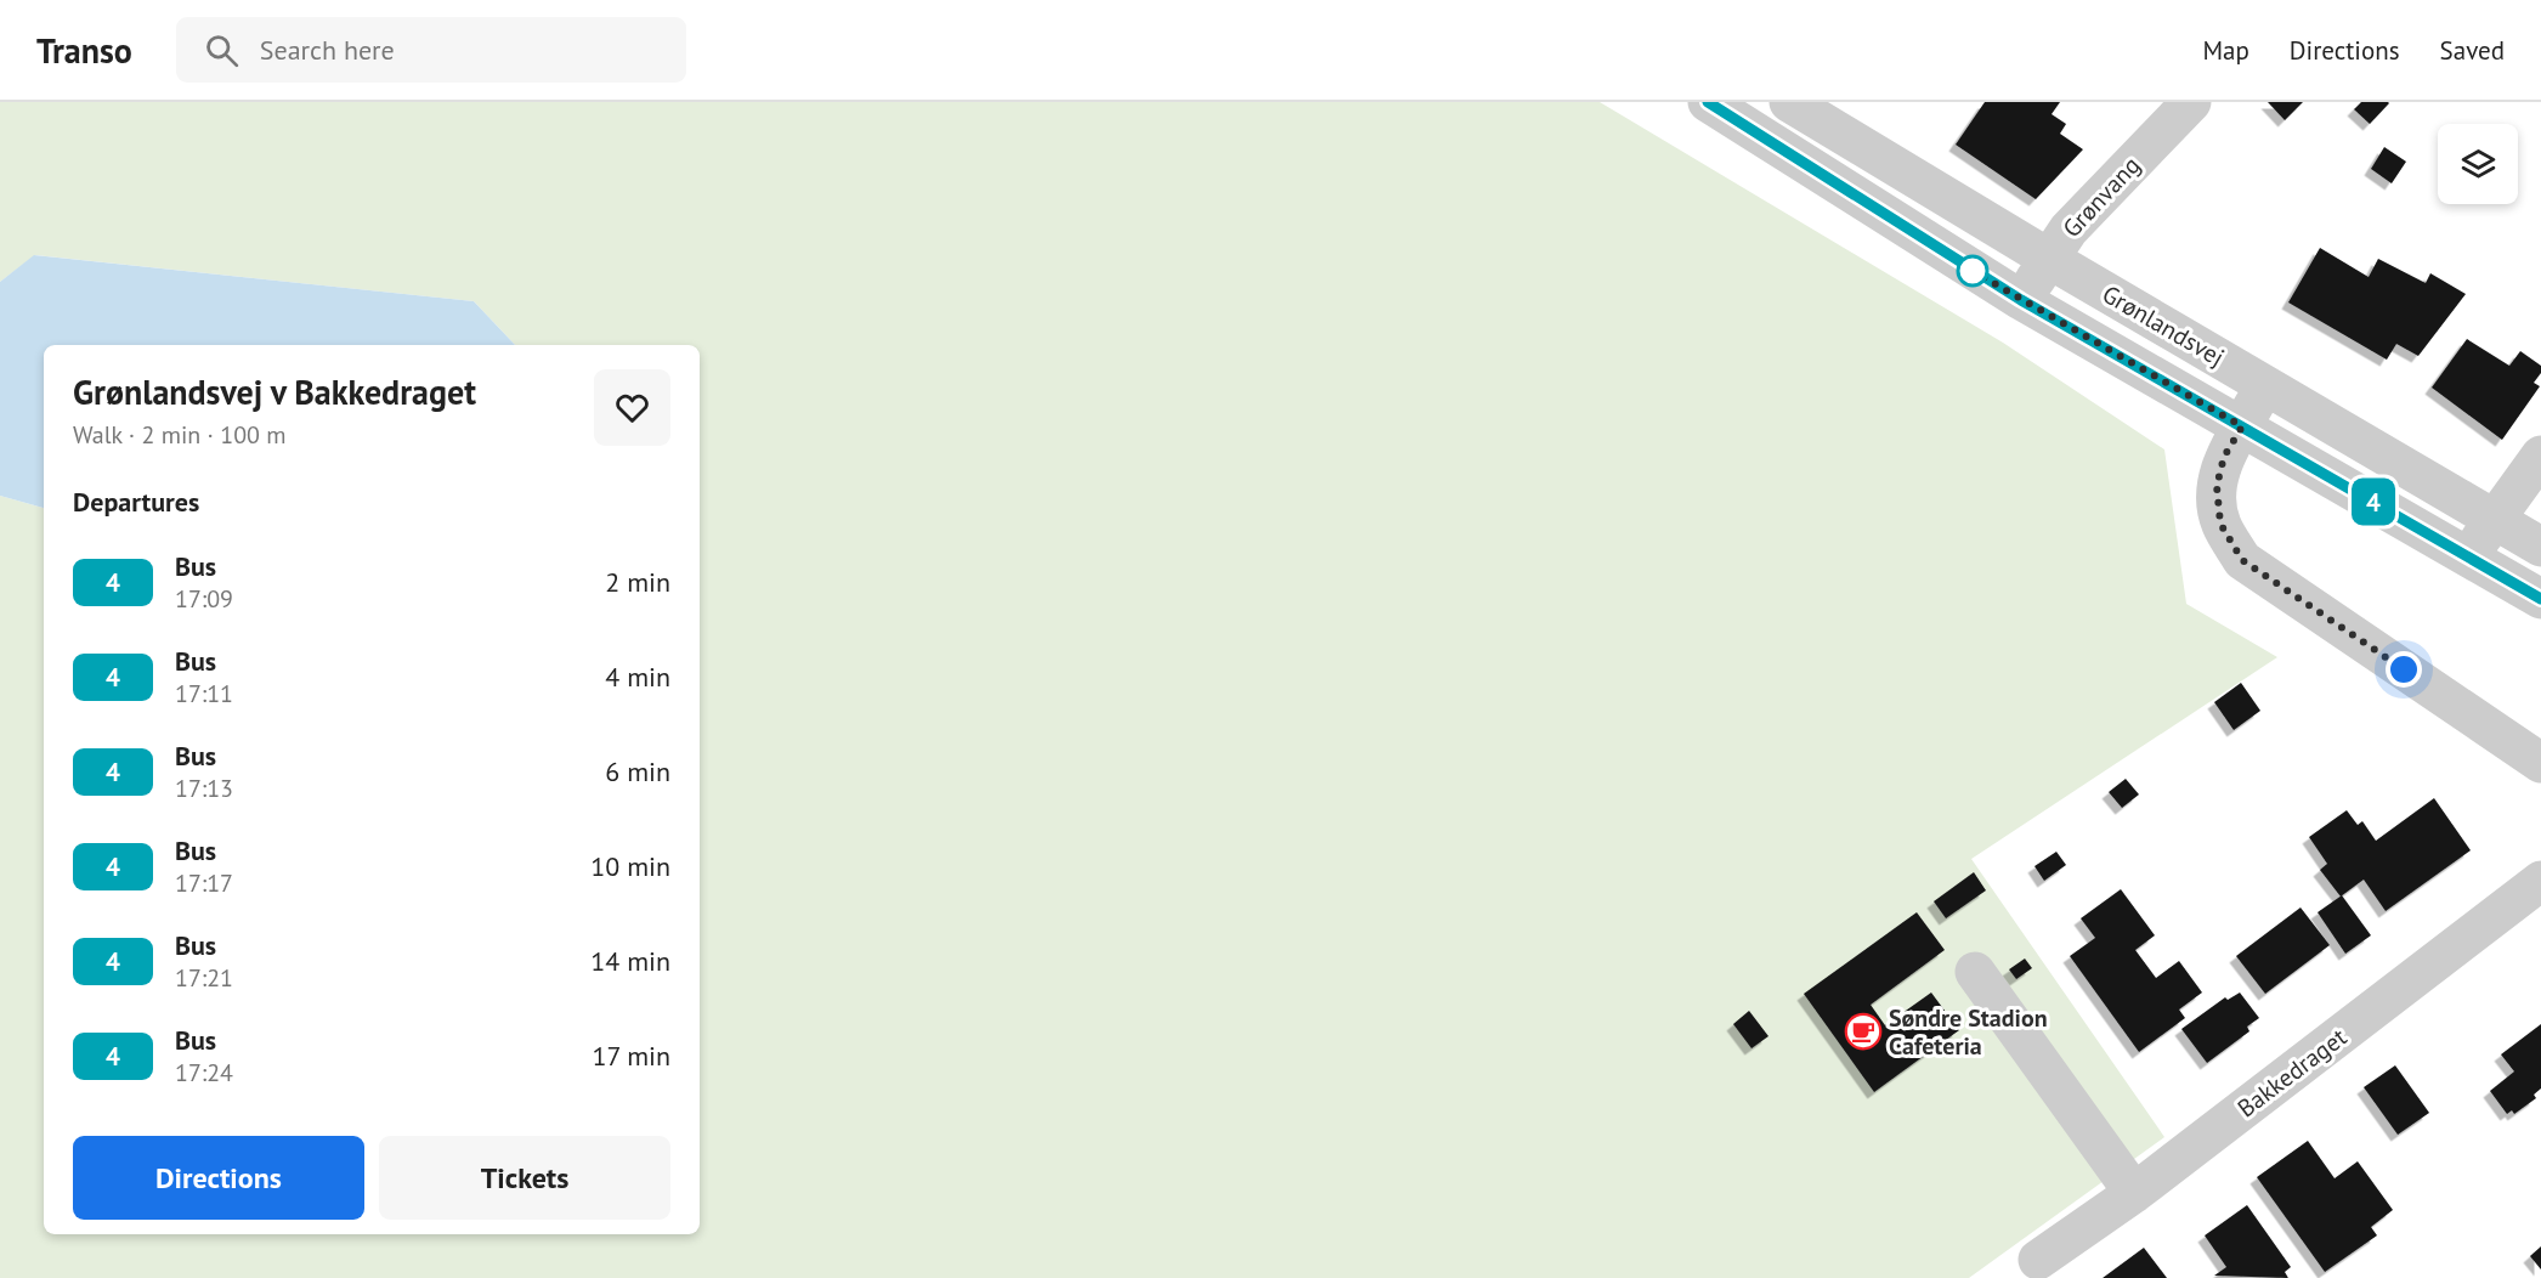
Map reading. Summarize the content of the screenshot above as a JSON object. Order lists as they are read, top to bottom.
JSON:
{
  "streets": {
    "street": ["Grønvang", "Grønlandsvej", "Bakkedraget"]
  },
  "crossings": [
    ["Grønvang", "Grønlandsvej"]
  ],
  "places": {
    "cafe": ["Søndre Stadion Cafeteria"]
  },
  "lines": ["bus line 4"],
  "page": {
    "header": "Transo",
    "search": "Search here",
    "nav": ["Map", "Directions", "Saved"],
    "on_map": "4",
    "heading": [
      ["Grønlandsvej v Bakkedraget", "Walk · 2 min · 100 m"],
      "Departures"
    ],
    "list": [
      {
        "mark": "4",
        "name": "Bus",
        "note": "17:09",
        "value": "2 min"
      },
      {
        "mark": "4",
        "name": "Bus",
        "note": "17:11",
        "value": "4 min"
      },
      {
        "mark": "4",
        "name": "Bus",
        "note": "17:13",
        "value": "6 min"
      },
      {
        "mark": "4",
        "name": "Bus",
        "note": "17:17",
        "value": "10 min"
      },
      {
        "mark": "4",
        "name": "Bus",
        "note": "17:21",
        "value": "14 min"
      },
      {
        "mark": "4",
        "name": "Bus",
        "note": "17:24",
        "value": "17 min"
      }
    ],
    "buttons": ["Directions", "Tickets"]
  }
}
